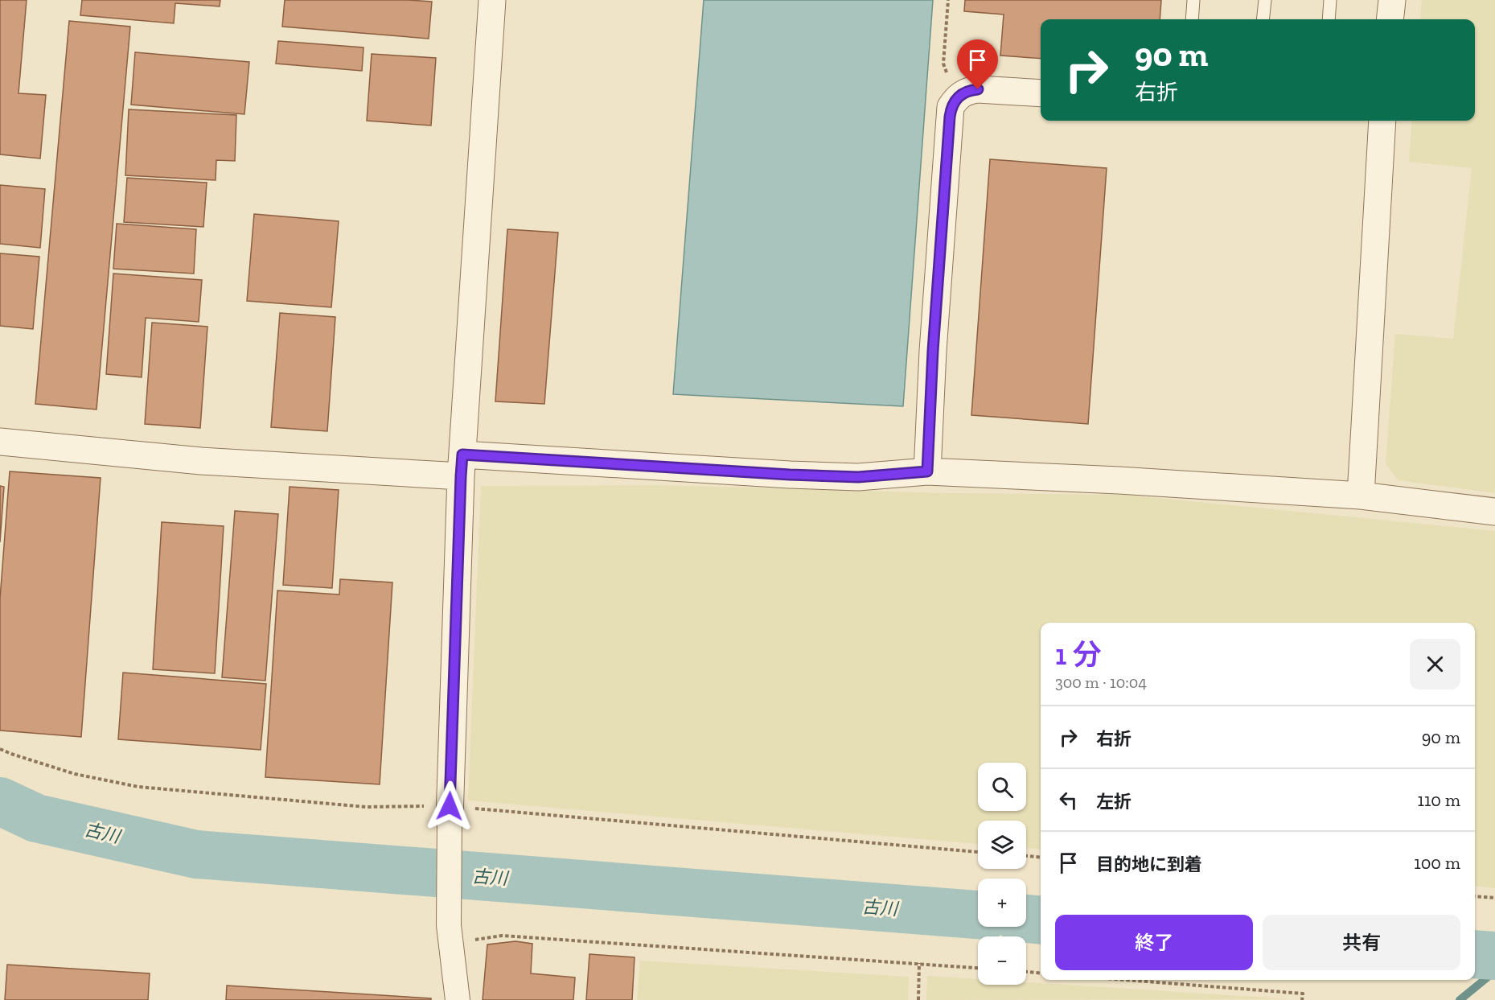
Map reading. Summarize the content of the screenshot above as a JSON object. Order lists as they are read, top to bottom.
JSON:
{
  "water": ["古川"],
  "page": {
    "turn": ["90 m", "右折"],
    "heading": ["1 分", "300 m · 10:04"],
    "list": [
      {
        "name": "右折",
        "value": "90 m"
      },
      {
        "name": "左折",
        "value": "110 m"
      },
      {
        "name": "目的地に到着",
        "value": "100 m"
      }
    ],
    "map_buttons": ["+", "−"],
    "buttons": ["終了", "共有"]
  }
}
